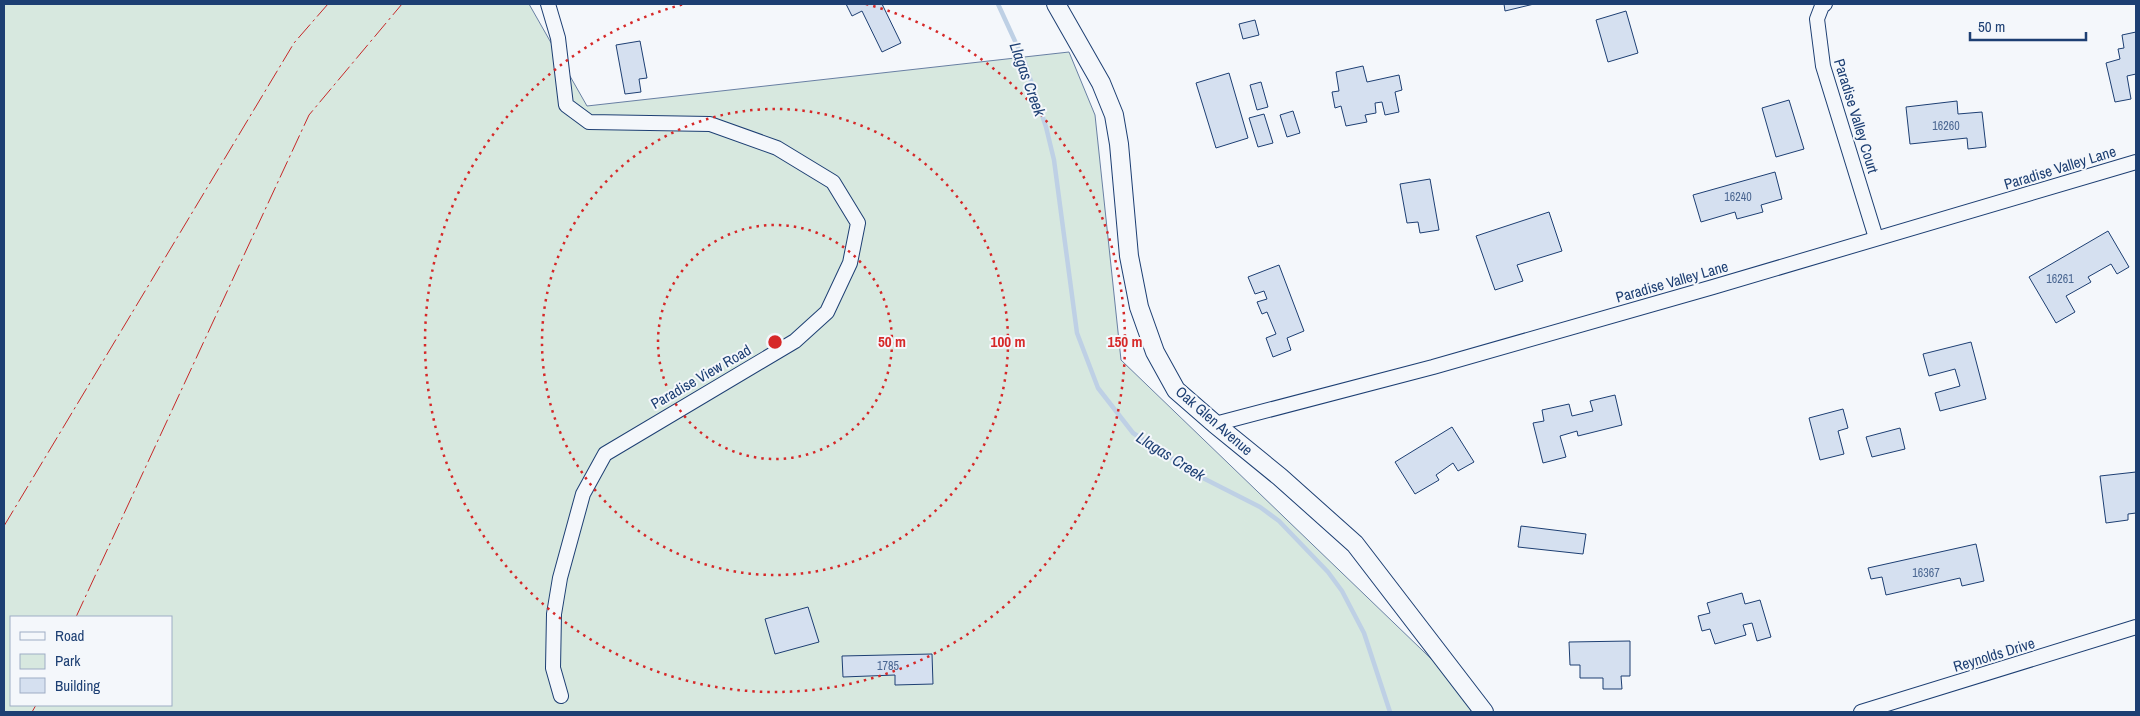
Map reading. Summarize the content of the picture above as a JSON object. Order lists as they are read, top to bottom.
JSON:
{
  "streets": {
    "street": [
      "Paradise Valley Court",
      "Paradise Valley Lane",
      "Paradise View Road",
      "Oak Glen Avenue",
      "Reynolds Drive"
    ]
  },
  "crossings": [
    ["Paradise Valley Court", "Paradise Valley Lane"],
    ["Paradise Valley Lane", "Oak Glen Avenue"]
  ],
  "water": ["Llagas Creek"],
  "house_numbers": [
    "16260",
    "16240",
    "16261",
    "16367",
    "1785"
  ],
  "legend": ["Road", "Park", "Building"],
  "scale_bar": "50 m",
  "rings": ["50 m", "100 m", "150 m"]
}
